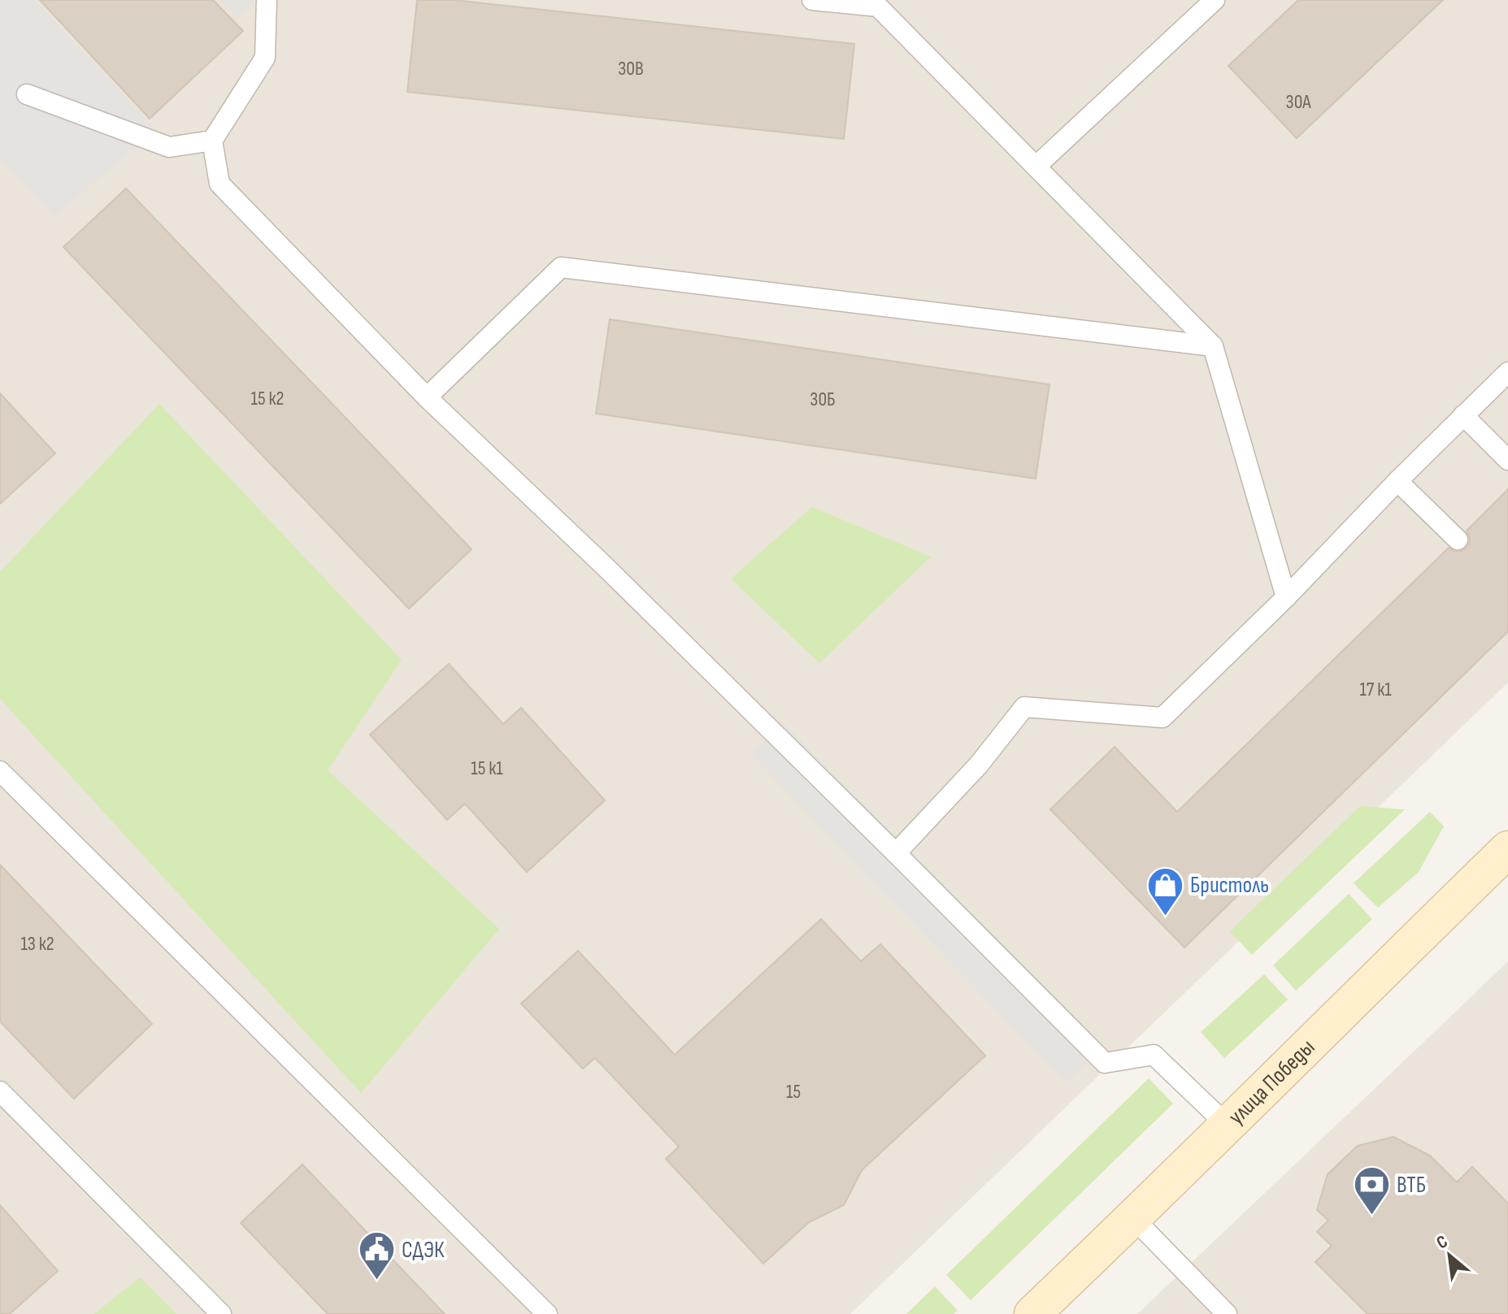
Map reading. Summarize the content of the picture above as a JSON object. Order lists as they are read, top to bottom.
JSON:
{
  "streets": {
    "main road": ["улица Победы"]
  },
  "places": {
    "shop": ["Бристоль"],
    "bank": ["ВТБ"],
    "public building": ["СДЭК"]
  },
  "house_numbers": [
    "30В",
    "30А",
    "15 к2",
    "30Б",
    "17 к1",
    "15 к1",
    "13 к2",
    "15"
  ],
  "north": "top left"
}
